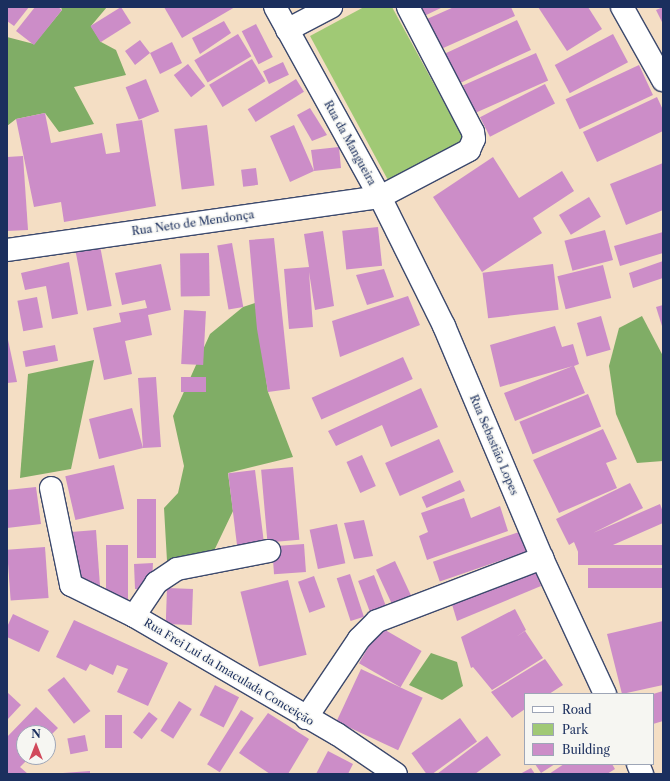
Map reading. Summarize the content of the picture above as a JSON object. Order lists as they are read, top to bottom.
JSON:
{
  "streets": {
    "street": [
      "Rua da Mangueira",
      "Rua Neto de Mendonça",
      "Rua Sebastião Lopes",
      "Rua Frei Lui da Imaculada Conceição"
    ]
  },
  "crossings": [
    ["Rua da Mangueira", "Rua Neto de Mendonça"],
    ["Rua da Mangueira", "Rua Sebastião Lopes"],
    ["Rua Neto de Mendonça", "Rua Sebastião Lopes"]
  ],
  "legend": ["Road", "Park", "Building"],
  "north": "top"
}
